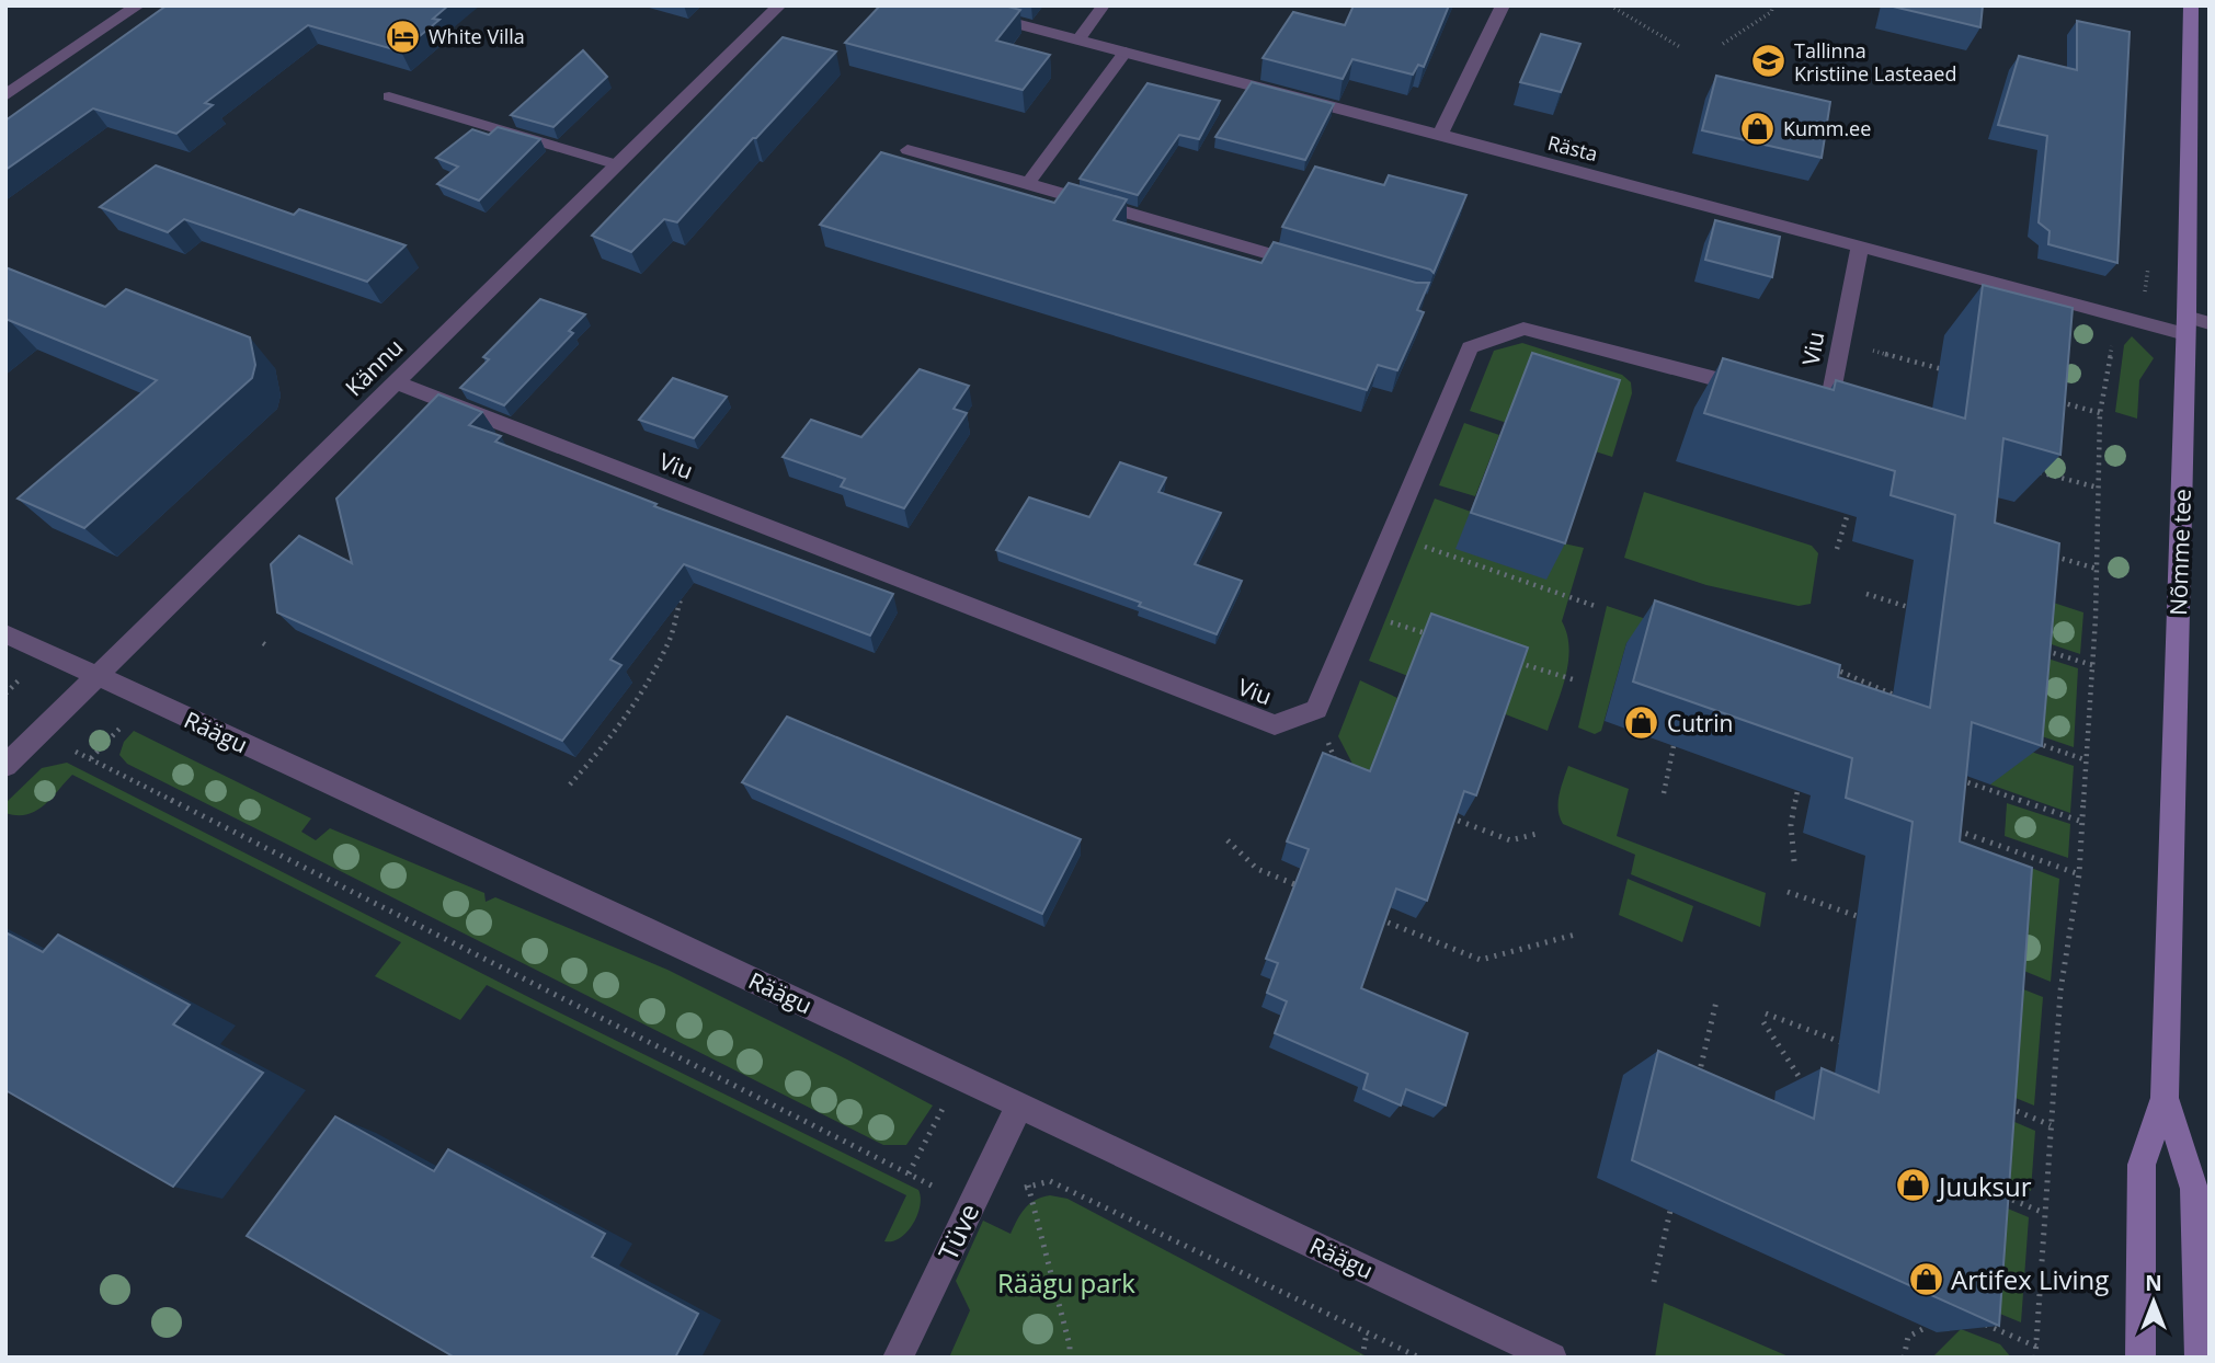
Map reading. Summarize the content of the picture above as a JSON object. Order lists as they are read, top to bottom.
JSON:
{
  "streets": {
    "street": [
      "Rästa",
      "Viu",
      "Kännu",
      "Nõmme tee",
      "Räägu",
      "Tüve"
    ]
  },
  "crossings": [
    ["Rästa", "Viu"],
    ["Rästa", "Nõmme tee"],
    ["Viu", "Kännu"],
    ["Kännu", "Räägu"],
    ["Räägu", "Tüve"]
  ],
  "parks": ["Räägu park"],
  "places": {
    "hotel": ["White Villa"],
    "school or university": ["Tallinna Kristiine Lasteaed"],
    "shop": [
      "Kumm.ee",
      "Cutrin",
      "Juuksur",
      "Artifex Living"
    ]
  },
  "north": "top"
}
